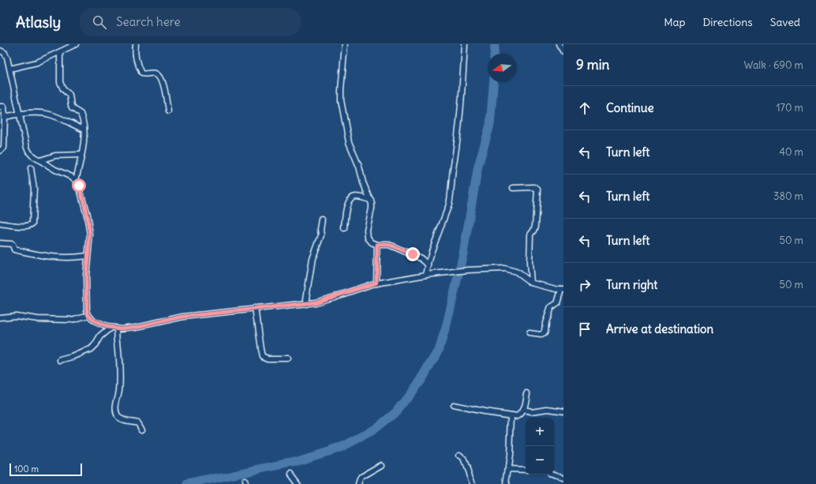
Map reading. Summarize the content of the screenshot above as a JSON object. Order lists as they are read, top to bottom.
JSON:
{
  "scale_bar": "100 m",
  "north": "left",
  "page": {
    "header": "Atlasly",
    "search": "Search here",
    "nav": ["Map", "Directions", "Saved"],
    "heading": ["9 min", "Walk · 690 m"],
    "list": [
      ["Continue", "170 m"],
      ["Turn left", "40 m"],
      ["Turn left", "380 m"],
      ["Turn left", "50 m"],
      ["Turn right", "50 m"],
      "Arrive at destination"
    ],
    "map_buttons": ["+", "−"],
    "scale": "100 m"
  }
}
